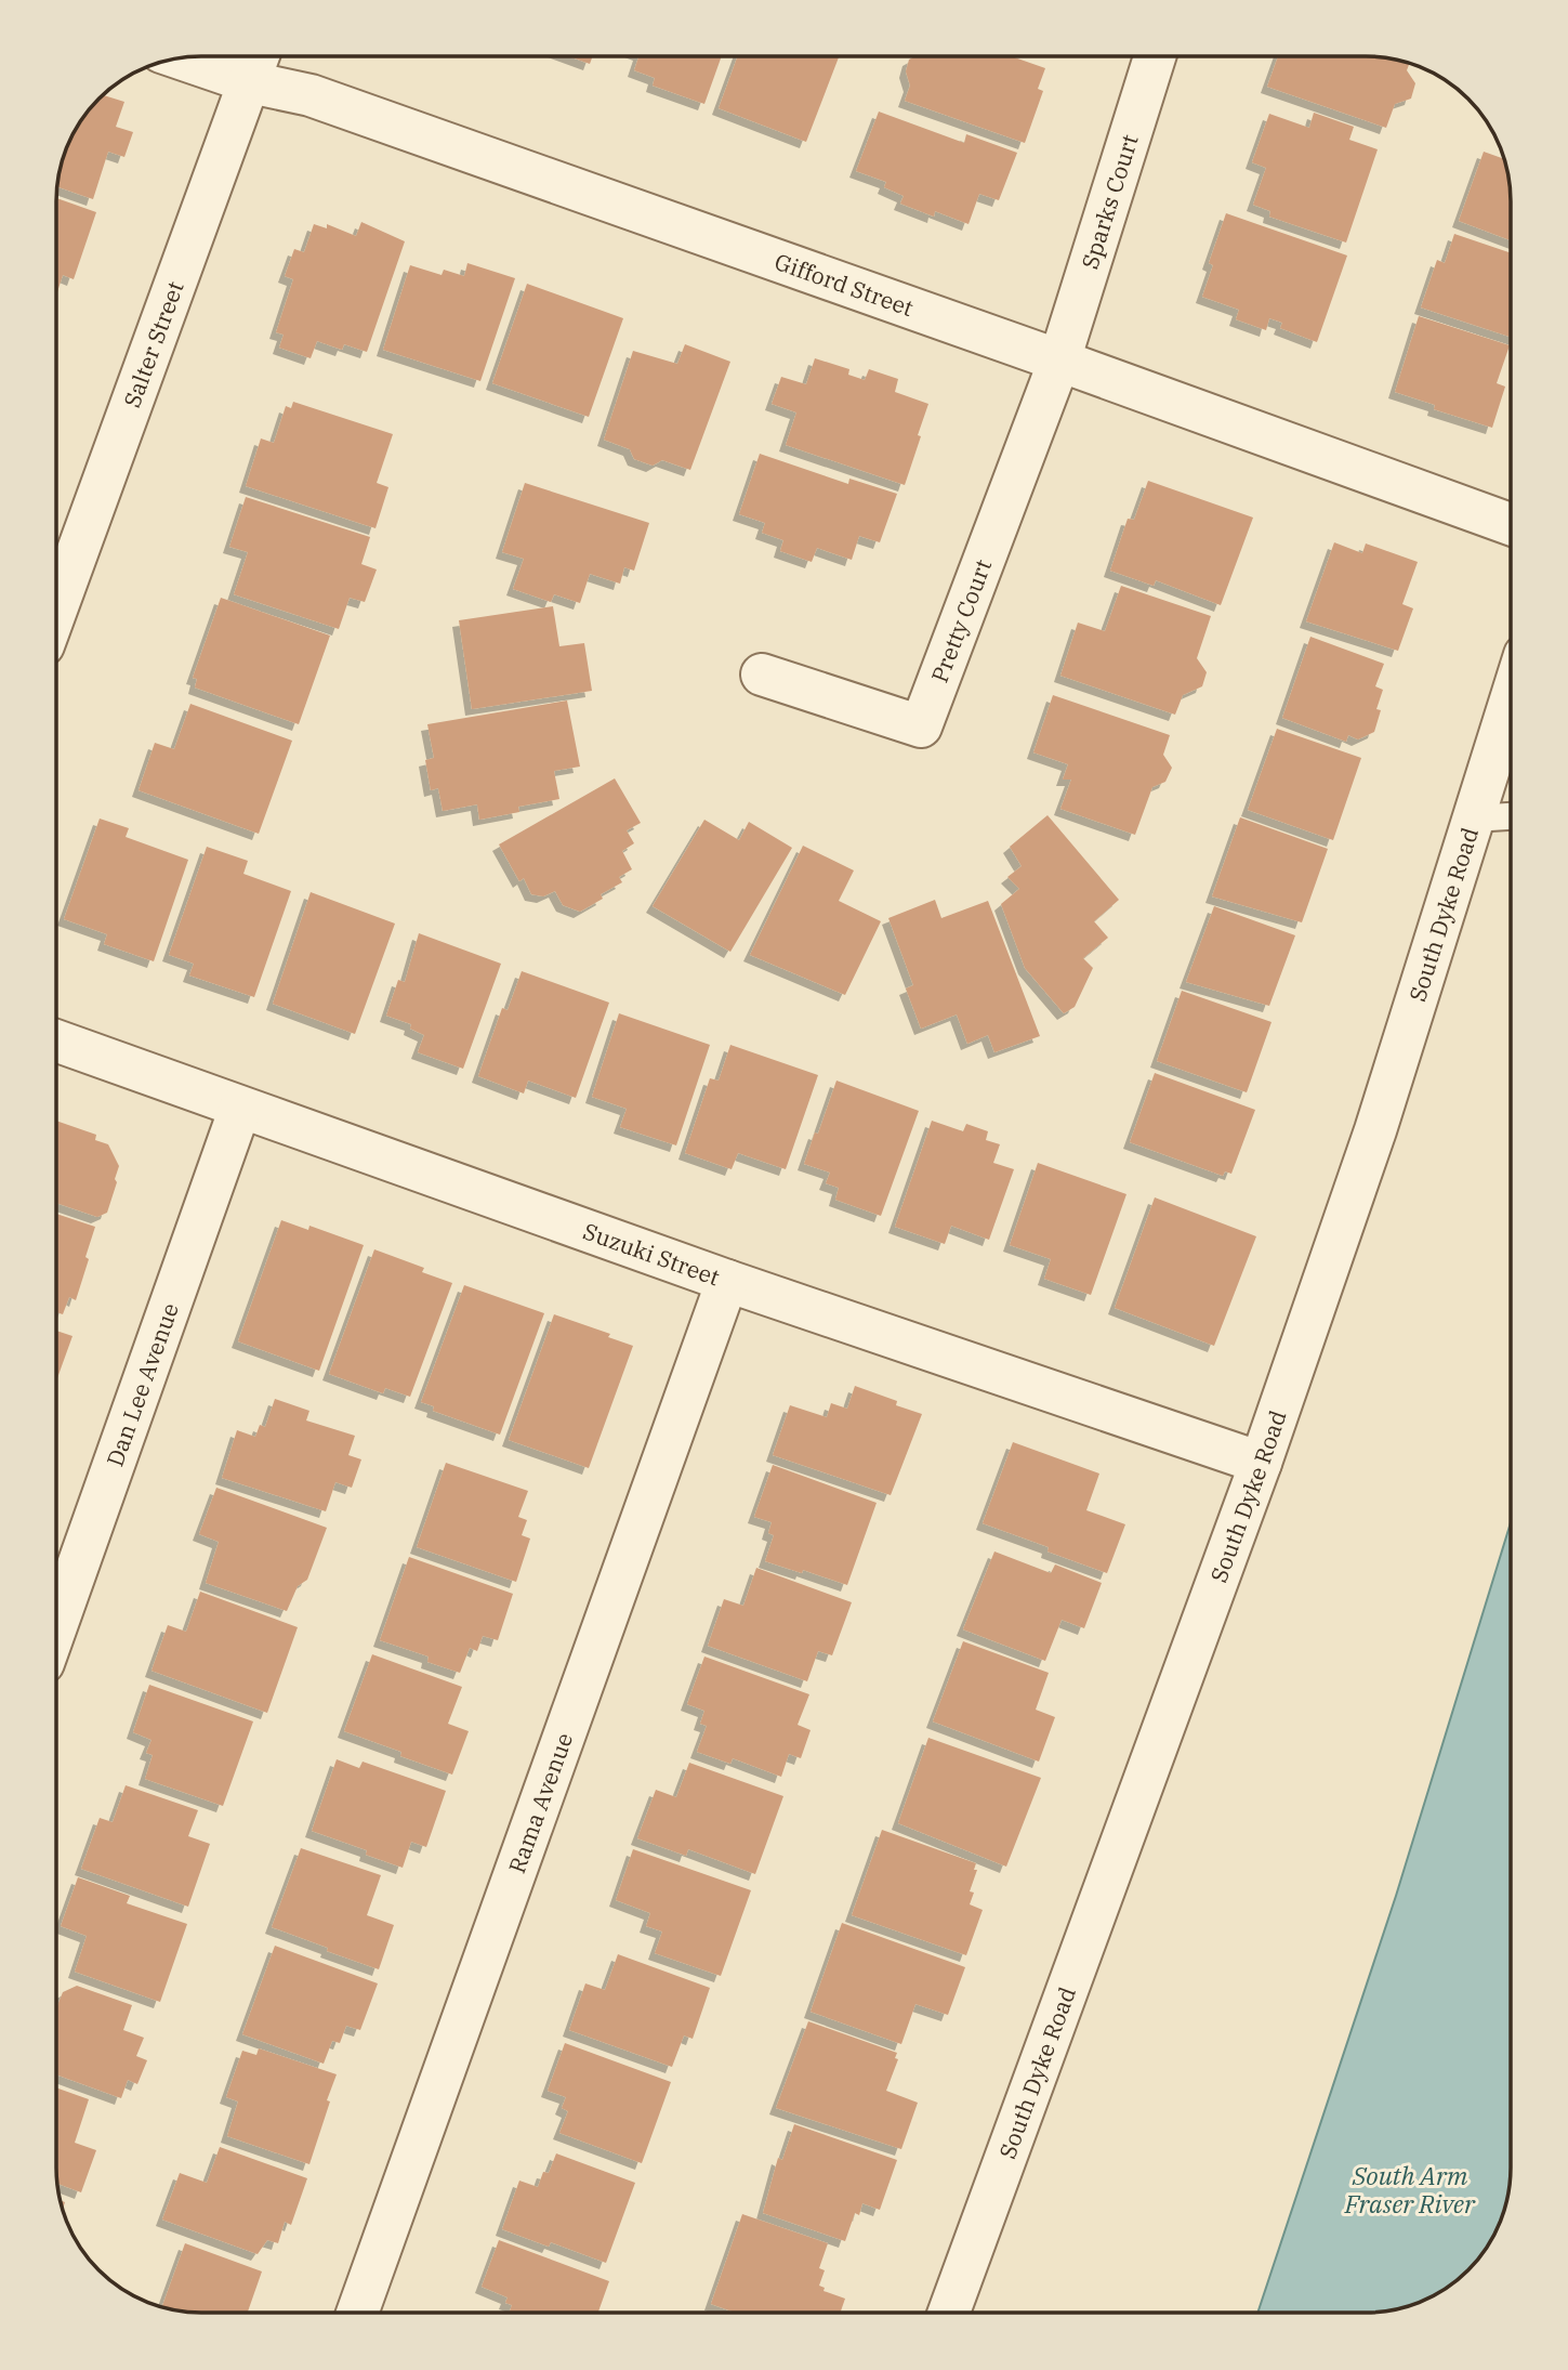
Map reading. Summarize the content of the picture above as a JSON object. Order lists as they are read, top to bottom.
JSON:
{
  "streets": {
    "street": [
      "Sparks Court",
      "Gifford Street",
      "Salter Street",
      "Pretty Court",
      "South Dyke Road",
      "Suzuki Street",
      "Dan Lee Avenue",
      "Rama Avenue"
    ]
  },
  "crossings": [
    ["Sparks Court", "Gifford Street"],
    ["Sparks Court", "Pretty Court"],
    ["Gifford Street", "Salter Street"],
    ["Gifford Street", "Pretty Court"],
    ["South Dyke Road", "Suzuki Street"],
    ["Suzuki Street", "Dan Lee Avenue"],
    ["Suzuki Street", "Rama Avenue"]
  ],
  "water": ["South Arm Fraser River"]
}
